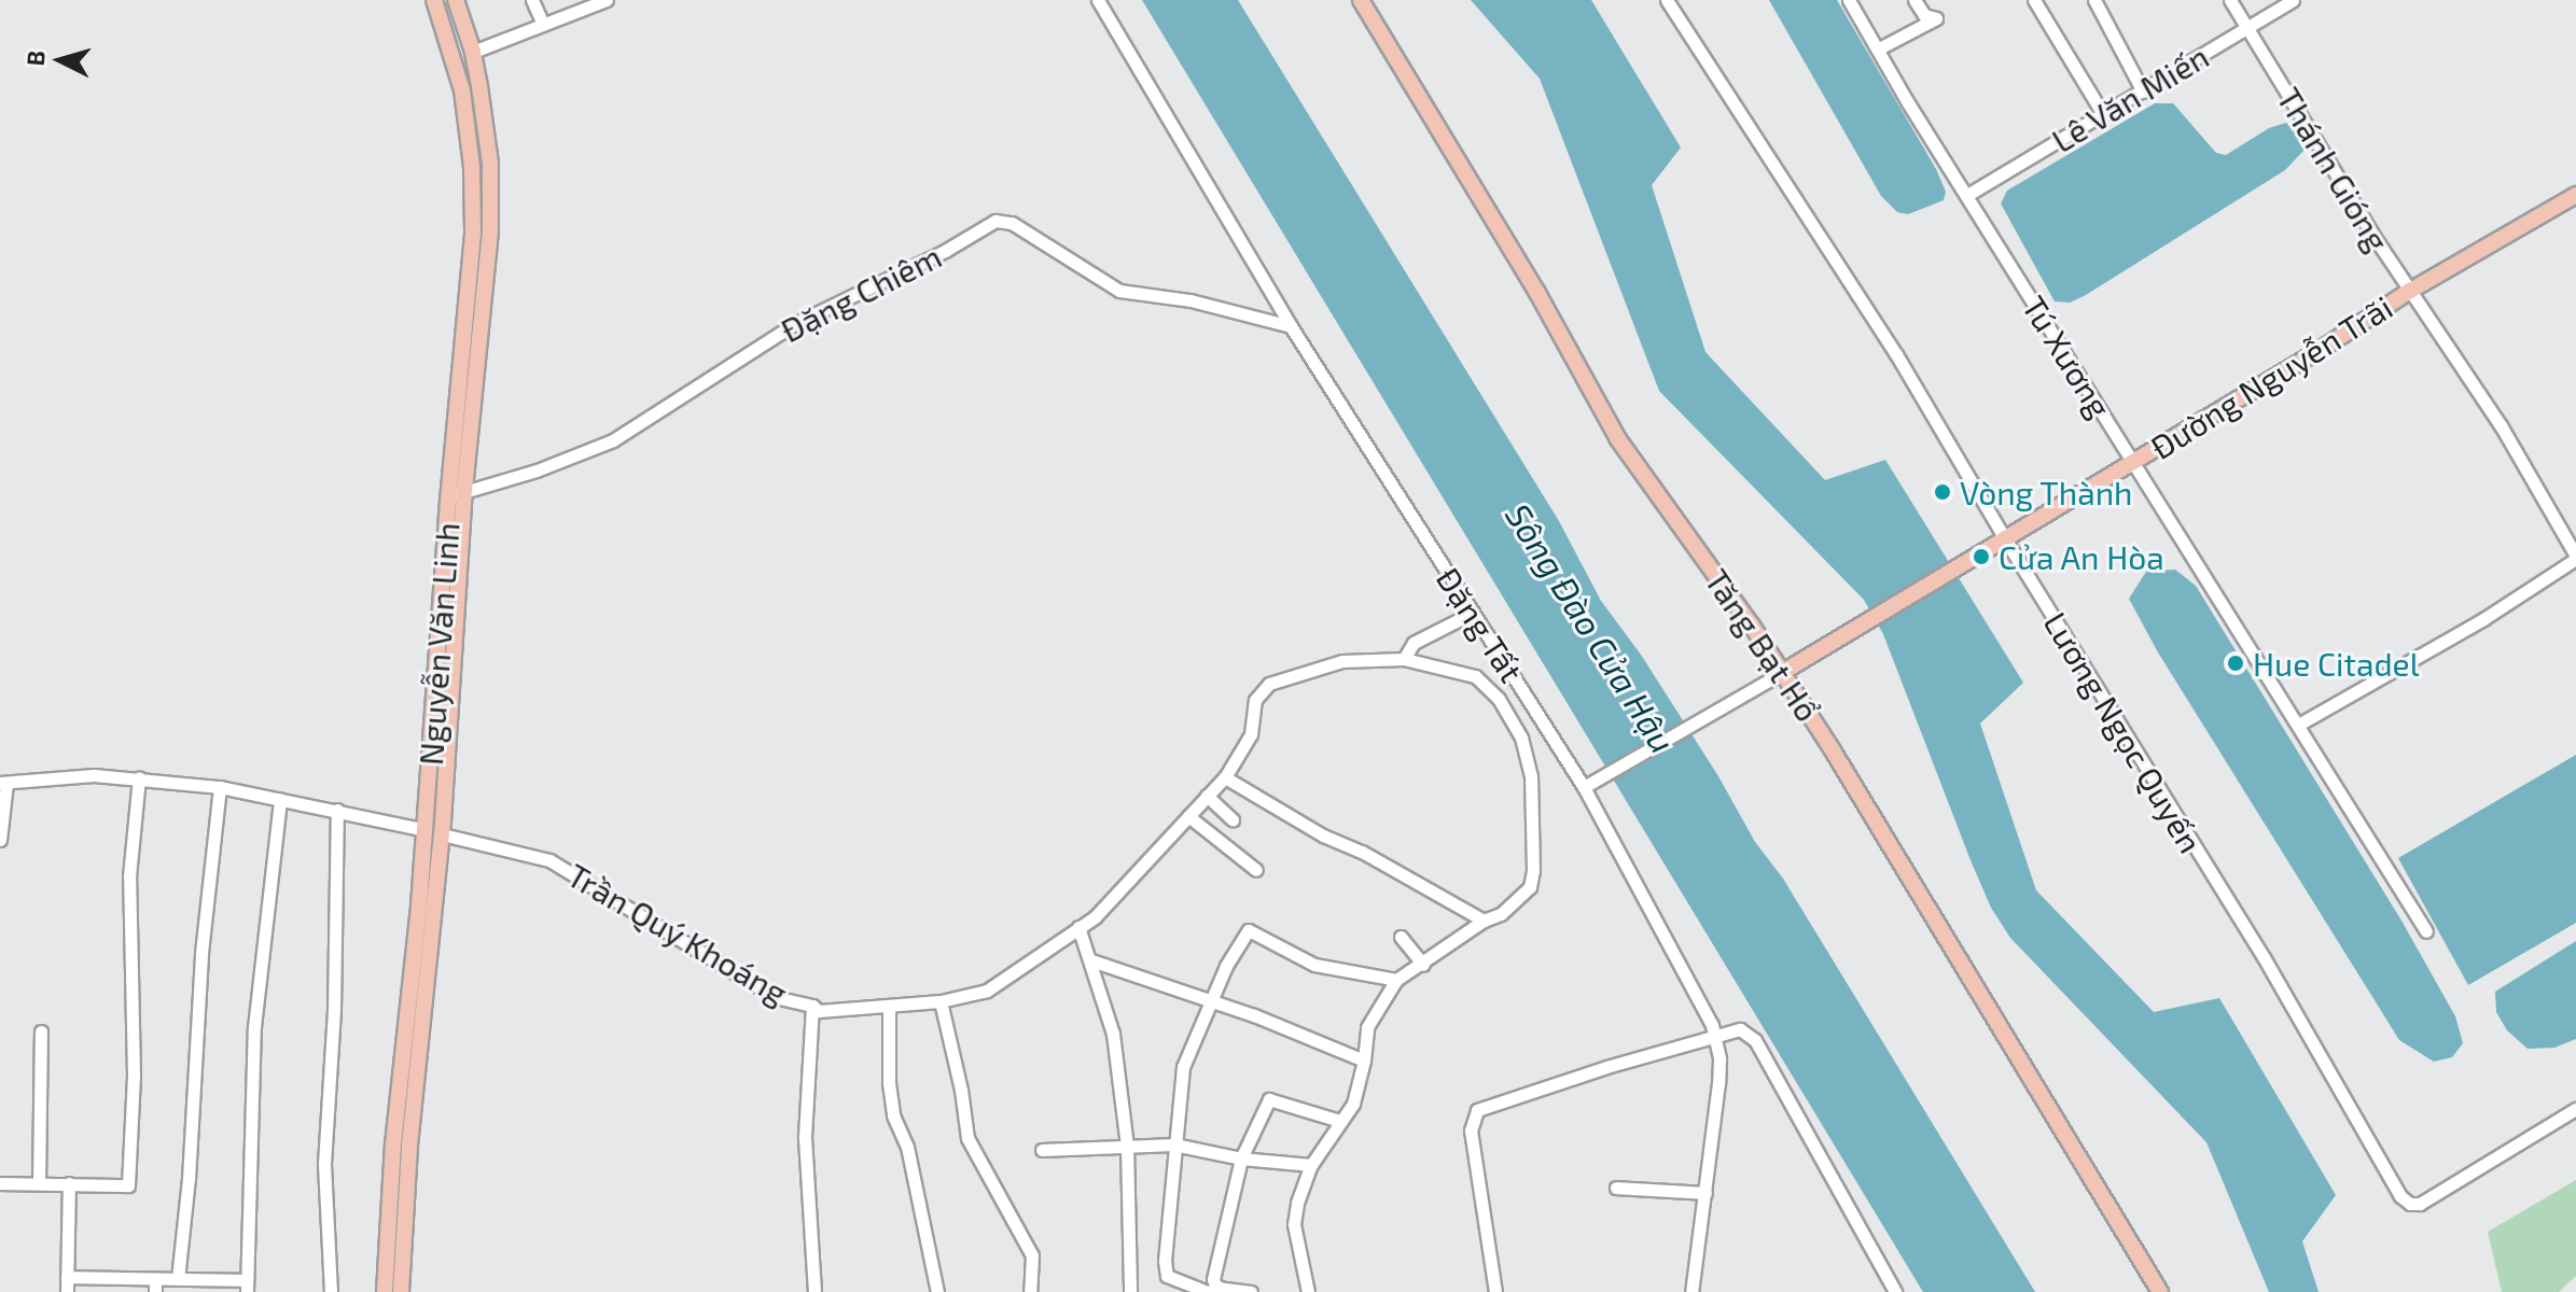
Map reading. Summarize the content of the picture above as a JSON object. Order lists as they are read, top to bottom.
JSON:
{
  "streets": {
    "main road": ["Đường Nguyễn Trãi", "Nguyễn Văn Linh", "Tăng Bạt Hổ"],
    "street": [
      "Lê Văn Miến",
      "Thánh Gióng",
      "Đặng Chiêm",
      "Tú Xương",
      "Đặng Tất",
      "Lương Ngọc Quyến",
      "Trần Quý Khoáng"
    ]
  },
  "crossings": [
    ["Lê Văn Miến", "Thánh Gióng"],
    ["Lê Văn Miến", "Tú Xương"],
    ["Thánh Gióng", "Đường Nguyễn Trãi"],
    ["Đặng Chiêm", "Đặng Tất"],
    ["Đặng Chiêm", "Nguyễn Văn Linh"],
    ["Tú Xương", "Đường Nguyễn Trãi"],
    ["Đường Nguyễn Trãi", "Tăng Bạt Hổ"],
    ["Đường Nguyễn Trãi", "Lương Ngọc Quyến"],
    ["Nguyễn Văn Linh", "Trần Quý Khoáng"]
  ],
  "water": ["Sông Đào Cửa Hậu"],
  "places": ["Vòng Thành", "Cửa An Hòa", "Hue Citadel"],
  "north": "left"
}
